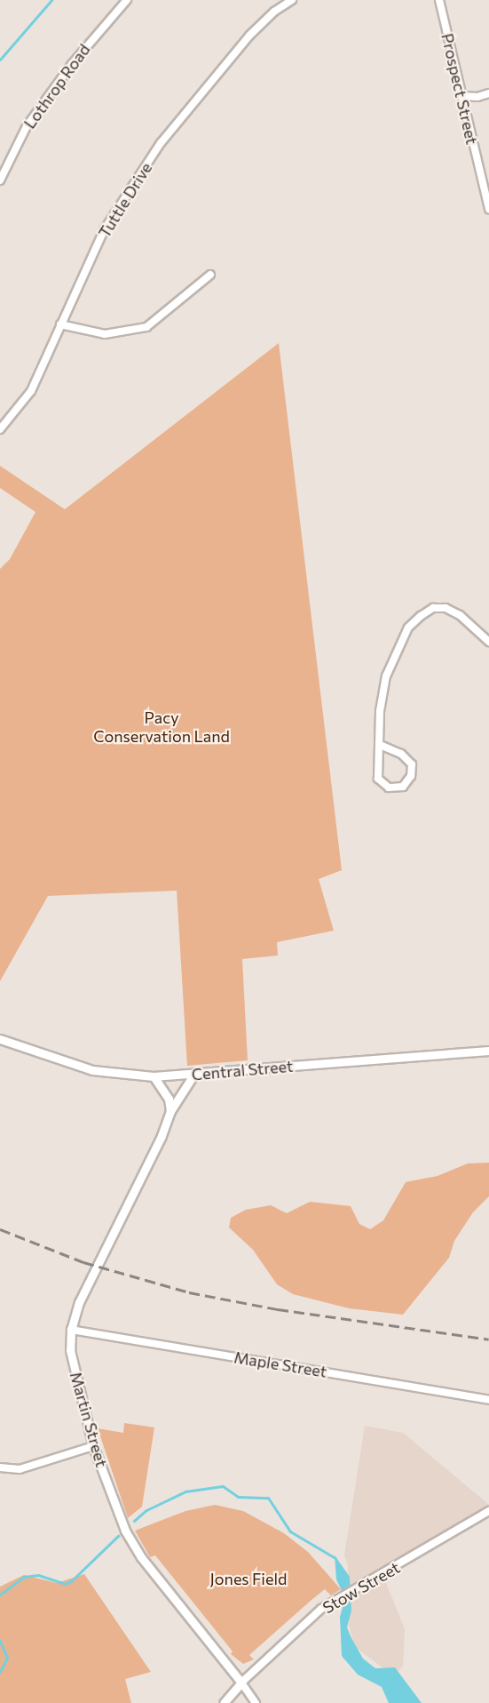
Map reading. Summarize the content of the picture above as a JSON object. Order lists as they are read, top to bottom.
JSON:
{
  "streets": {
    "street": [
      "Lothrop Road",
      "Prospect Street",
      "Tuttle Drive",
      "Central Street",
      "Maple Street",
      "Martin Street",
      "Stow Street"
    ]
  },
  "crossings": [
    ["Central Street", "Martin Street"],
    ["Maple Street", "Martin Street"],
    ["Martin Street", "Stow Street"]
  ],
  "parks": ["Pacy Conservation Land", "Jones Field"]
}
